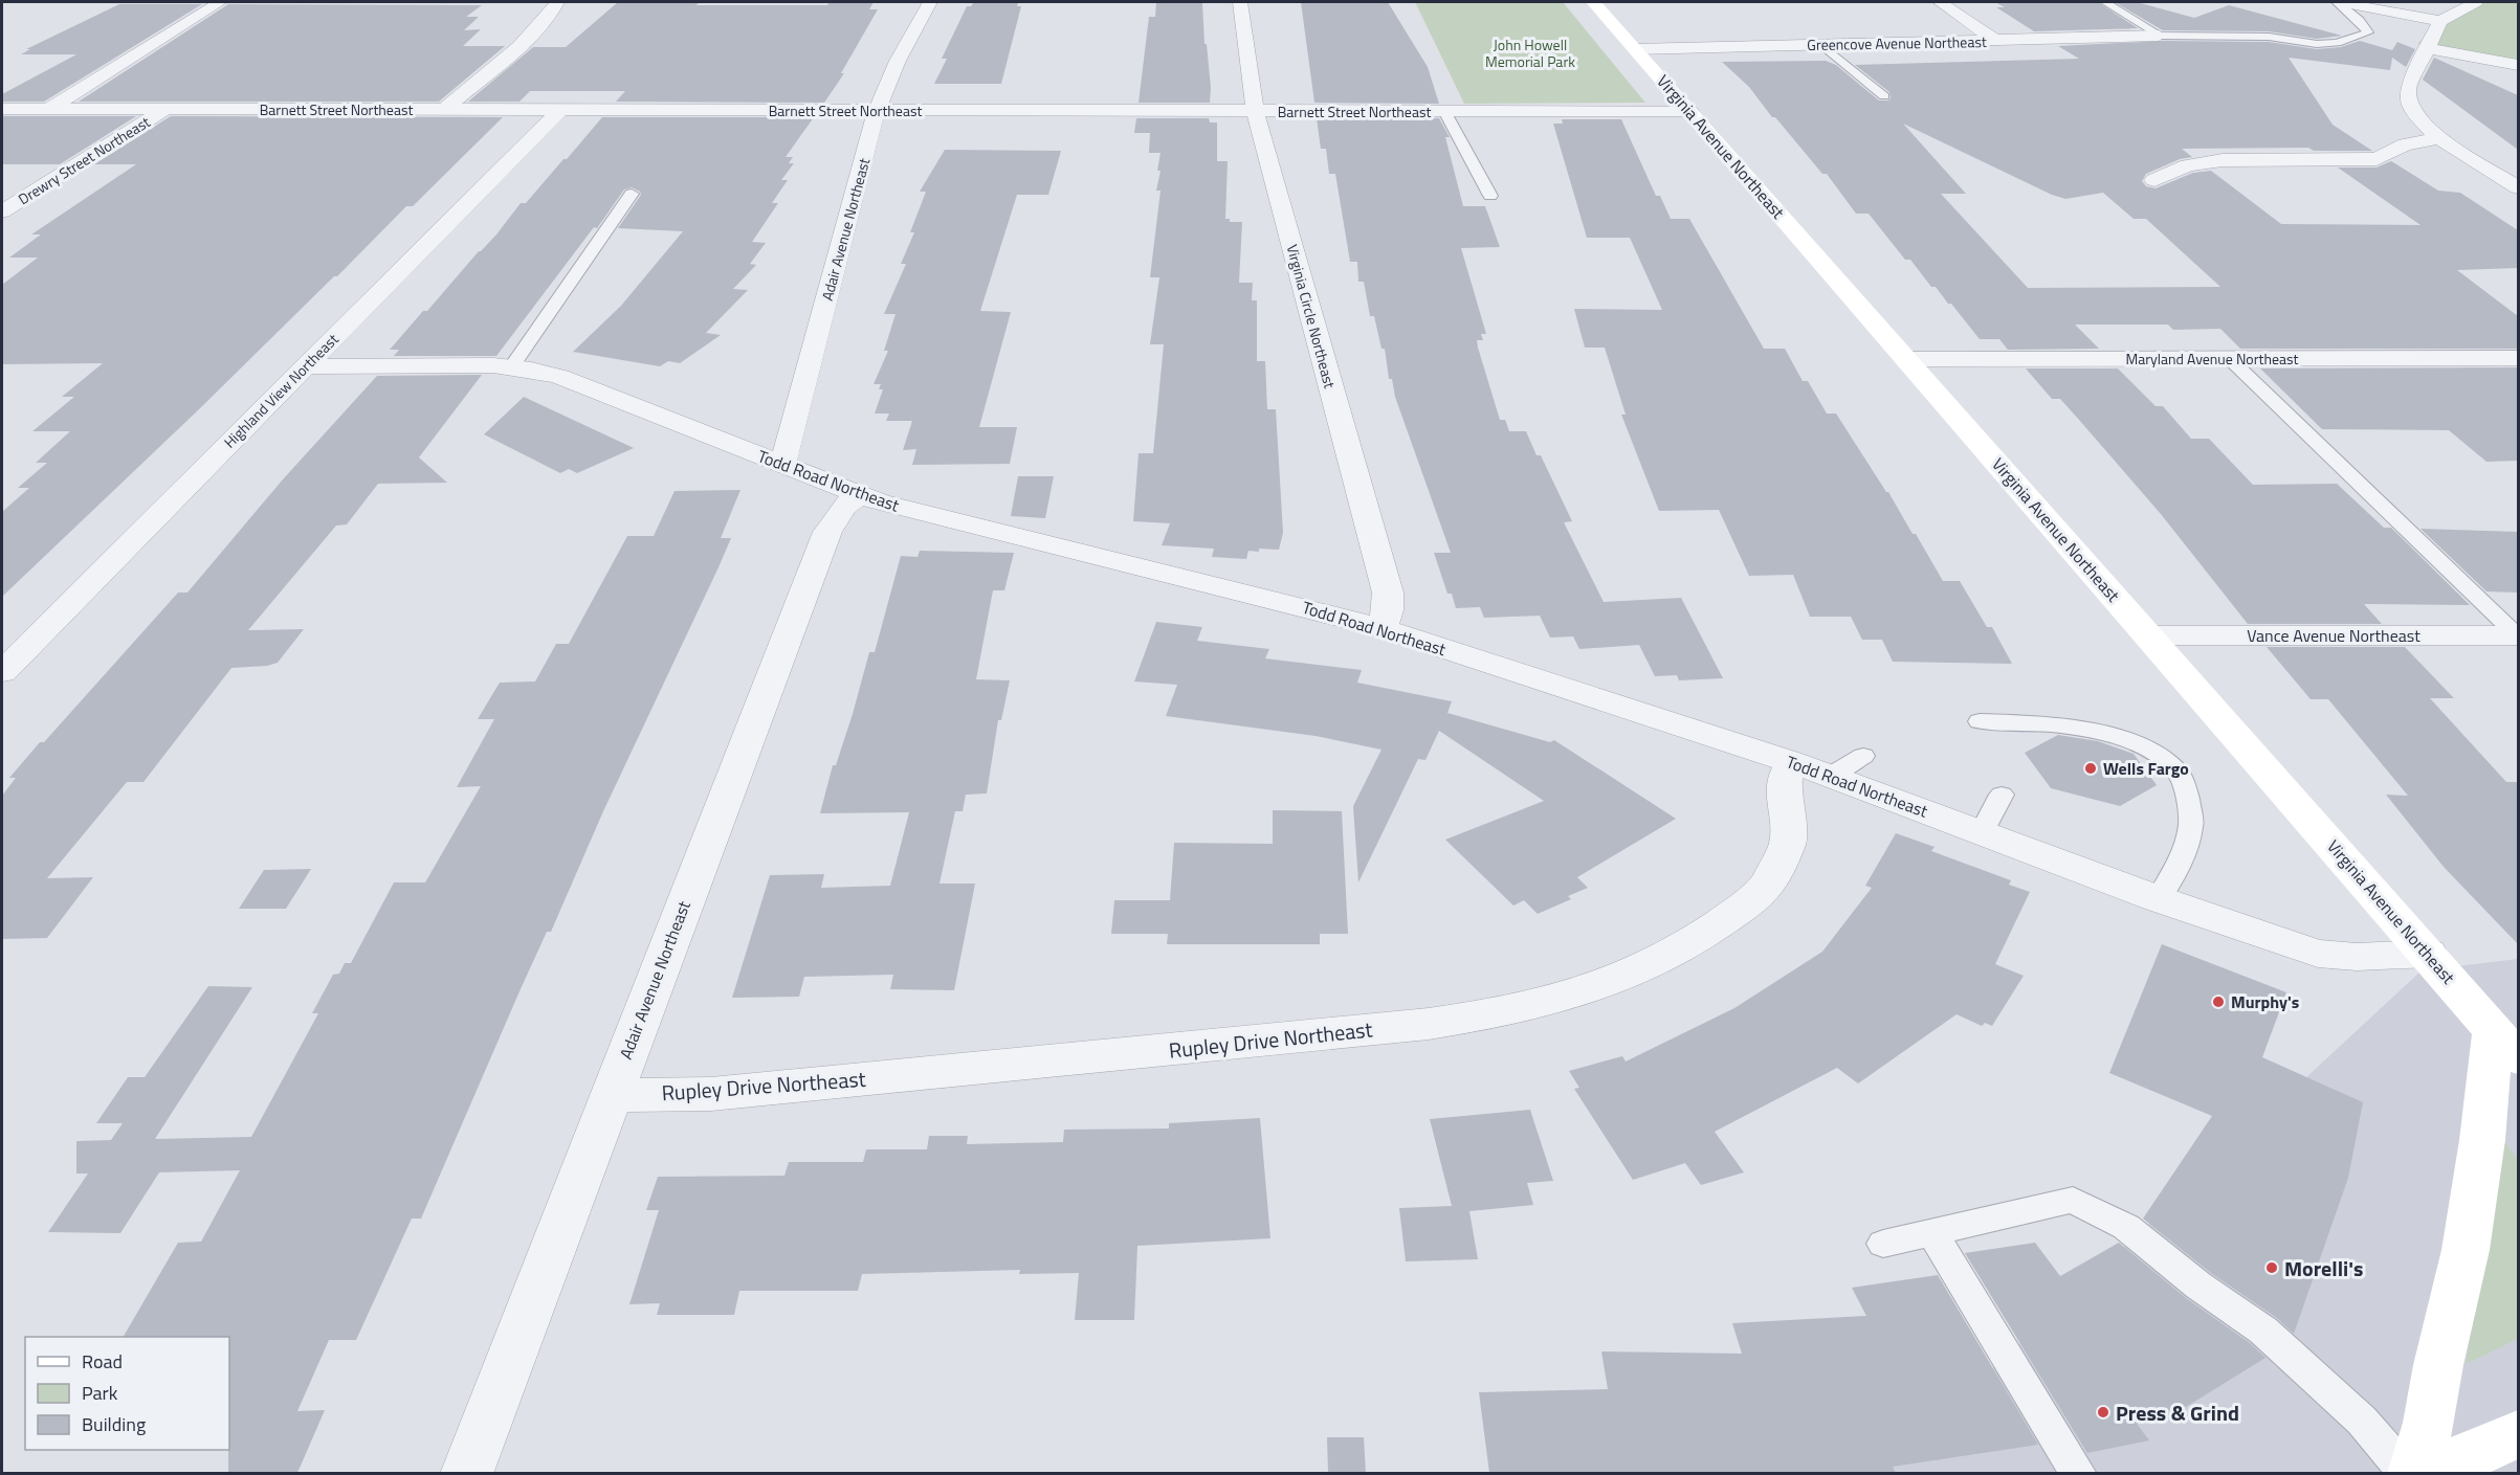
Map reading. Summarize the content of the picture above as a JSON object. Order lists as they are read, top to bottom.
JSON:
{
  "streets": {
    "street": [
      "Greencove Avenue Northeast",
      "Barnett Street Northeast",
      "Virginia Avenue Northeast",
      "Drewry Street Northeast",
      "Adair Avenue Northeast",
      "Virginia Circle Northeast",
      "Maryland Avenue Northeast",
      "Highland View Northeast",
      "Todd Road Northeast",
      "Vance Avenue Northeast",
      "Rupley Drive Northeast"
    ]
  },
  "crossings": [
    ["Greencove Avenue Northeast", "Virginia Avenue Northeast"],
    ["Barnett Street Northeast", "Virginia Avenue Northeast"],
    ["Barnett Street Northeast", "Drewry Street Northeast"],
    ["Barnett Street Northeast", "Adair Avenue Northeast"],
    ["Barnett Street Northeast", "Virginia Circle Northeast"],
    ["Barnett Street Northeast", "Highland View Northeast"],
    ["Virginia Avenue Northeast", "Maryland Avenue Northeast"],
    ["Virginia Avenue Northeast", "Todd Road Northeast"],
    ["Virginia Avenue Northeast", "Vance Avenue Northeast"],
    ["Adair Avenue Northeast", "Todd Road Northeast"],
    ["Adair Avenue Northeast", "Rupley Drive Northeast"],
    ["Virginia Circle Northeast", "Todd Road Northeast"],
    ["Highland View Northeast", "Todd Road Northeast"],
    ["Todd Road Northeast", "Rupley Drive Northeast"]
  ],
  "parks": ["John Howell Memorial Park"],
  "places": [
    "Wells Fargo",
    "Murphy's",
    "Morelli's",
    "Press & Grind"
  ],
  "legend": ["Road", "Park", "Building"]
}
